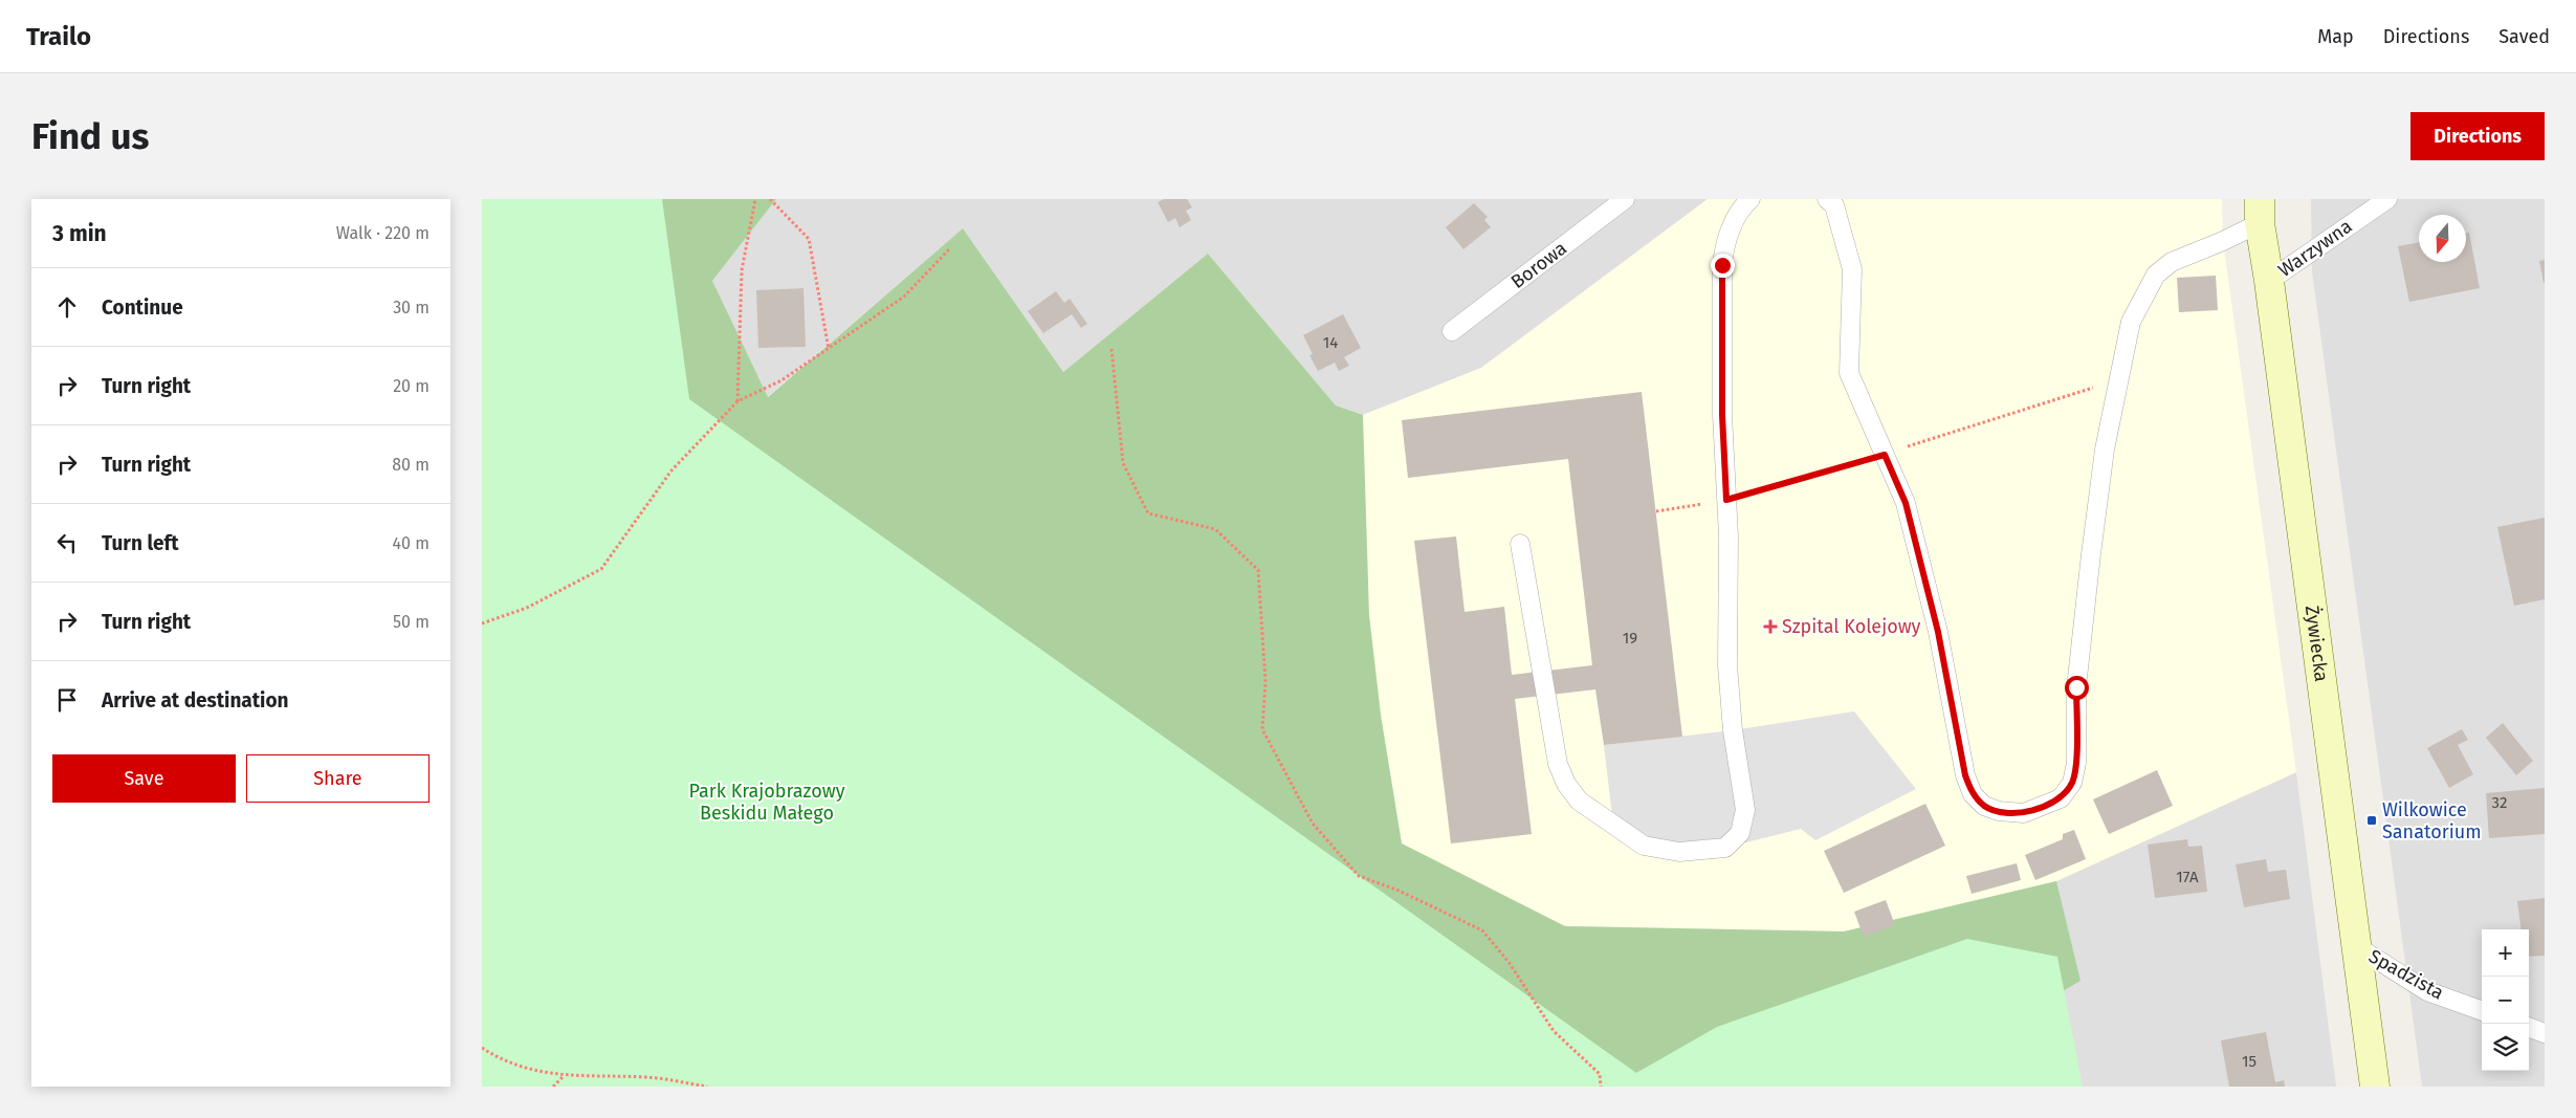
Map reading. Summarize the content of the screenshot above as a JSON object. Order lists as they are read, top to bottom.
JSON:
{
  "streets": {
    "main road": ["Żywiecka"],
    "lane": ["Warzywna", "Borowa", "Spadzista"]
  },
  "crossings": [
    ["Warzywna", "Żywiecka"],
    ["Żywiecka", "Spadzista"]
  ],
  "parks": ["Park Krajobrazowy Beskidu Małego"],
  "places": {
    "health": ["Szpital Kolejowy"],
    "transit": ["Wilkowice Sanatorium"]
  },
  "house_numbers": [
    "14",
    "19",
    "32",
    "17A",
    "15"
  ],
  "north": "bottom",
  "page": {
    "header": "Trailo",
    "nav": ["Map", "Directions", "Saved"],
    "buttons": [
      "Directions",
      ["Save", "Share"]
    ],
    "title": "Find us",
    "heading": ["3 min", "Walk · 220 m"],
    "list": [
      ["Continue", "30 m"],
      ["Turn right", "20 m"],
      ["Turn right", "80 m"],
      ["Turn left", "40 m"],
      ["Turn right", "50 m"],
      "Arrive at destination"
    ],
    "map_buttons": ["+", "−"]
  }
}
